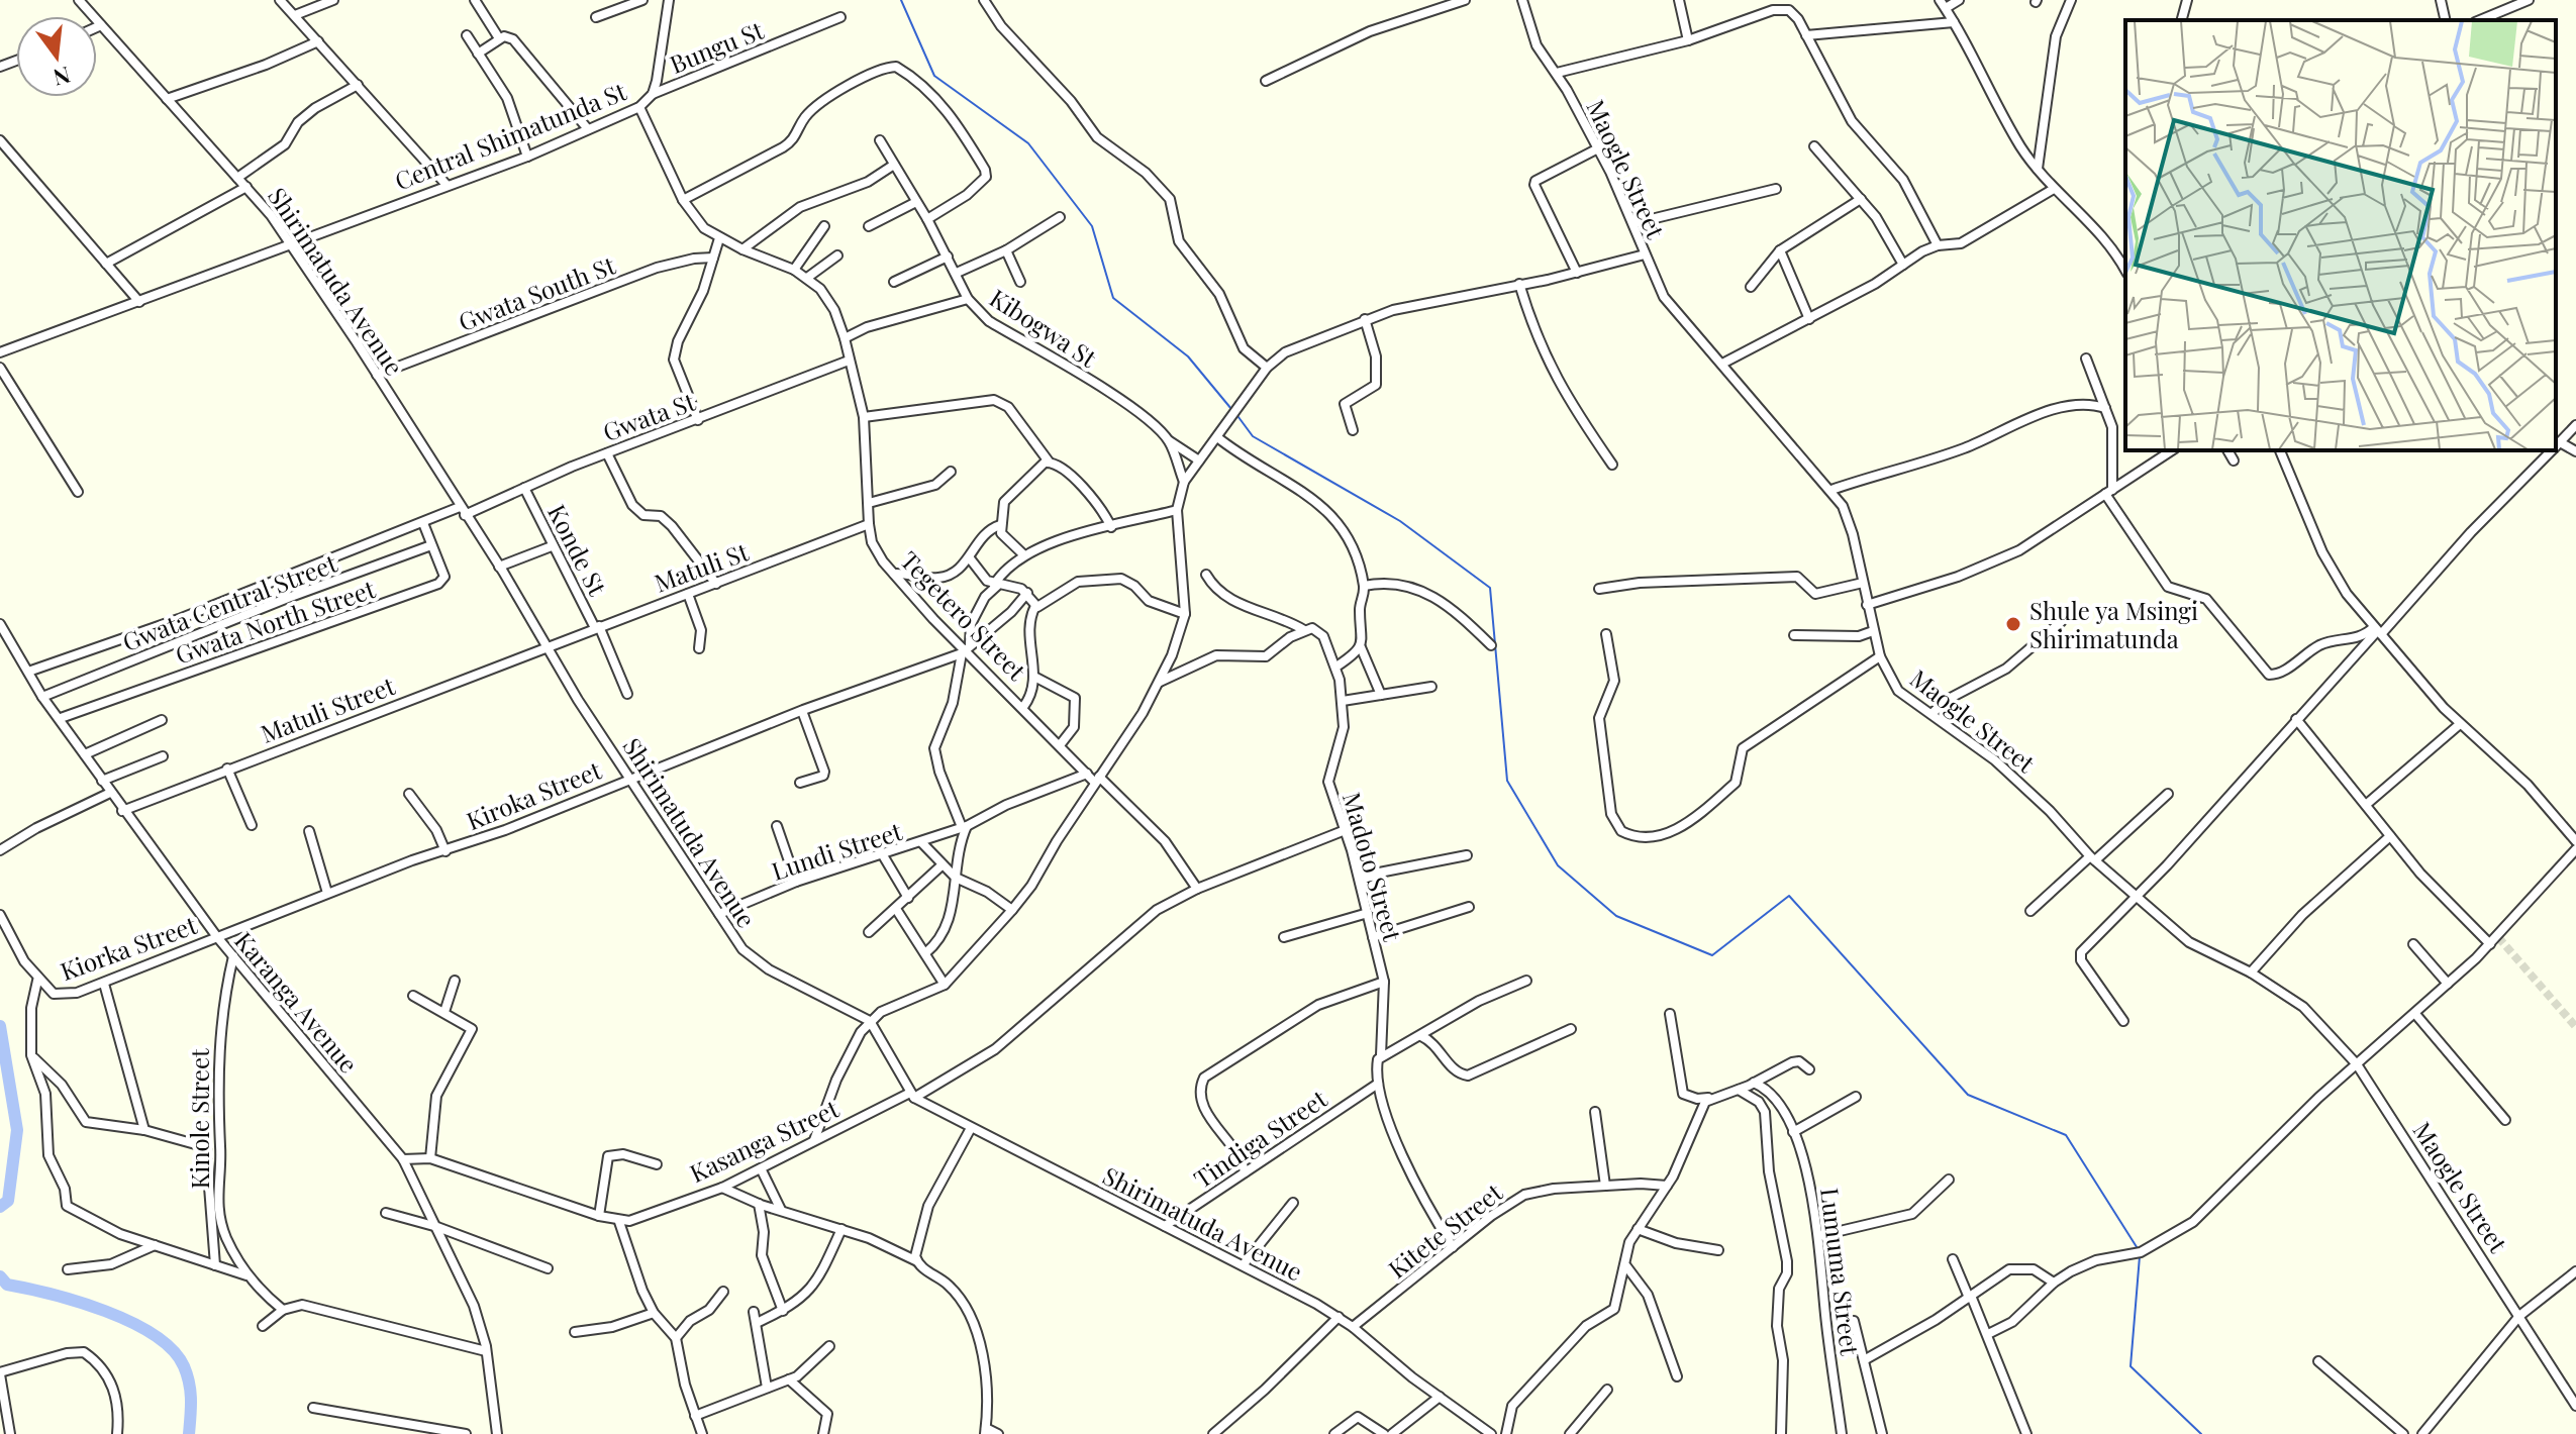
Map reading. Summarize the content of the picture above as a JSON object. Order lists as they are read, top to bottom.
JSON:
{
  "streets": {
    "street": [
      "Bungu St",
      "Central Shimatunda St",
      "Maogle Street",
      "Shirimatuda Avenue",
      "Gwata South St",
      "Kibogwa St",
      "Gwata St",
      "Konde St",
      "Matuli St",
      "Gwata Central Street",
      "Tegetero Street",
      "Gwata North Street",
      "Matuli Street",
      "Kiroka Street",
      "Lundi Street",
      "Madoto Street",
      "Kiorka Street",
      "Karanga Avenue",
      "Kinole Street",
      "Tindiga Street",
      "Kasanga Street",
      "Kitete Street",
      "Lumuma Street"
    ]
  },
  "crossings": [
    ["Bungu St", "Central Shimatunda St"],
    ["Central Shimatunda St", "Shirimatuda Avenue"],
    ["Central Shimatunda St", "Tegetero Street"],
    ["Shirimatuda Avenue", "Gwata South St"],
    ["Shirimatuda Avenue", "Gwata St"],
    ["Shirimatuda Avenue", "Matuli St"],
    ["Shirimatuda Avenue", "Matuli Street"],
    ["Shirimatuda Avenue", "Kiroka Street"],
    ["Shirimatuda Avenue", "Lundi Street"],
    ["Shirimatuda Avenue", "Tindiga Street"],
    ["Shirimatuda Avenue", "Kasanga Street"],
    ["Shirimatuda Avenue", "Kitete Street"],
    ["Gwata St", "Konde St"],
    ["Gwata St", "Tegetero Street"],
    ["Gwata St", "Gwata North Street"],
    ["Gwata St", "Karanga Avenue"],
    ["Konde St", "Matuli St"],
    ["Matuli St", "Tegetero Street"],
    ["Matuli St", "Matuli Street"],
    ["Gwata Central Street", "Gwata North Street"],
    ["Gwata Central Street", "Karanga Avenue"],
    ["Tegetero Street", "Kiroka Street"],
    ["Tegetero Street", "Lundi Street"],
    ["Tegetero Street", "Kasanga Street"],
    ["Gwata North Street", "Karanga Avenue"],
    ["Matuli Street", "Karanga Avenue"],
    ["Kiroka Street", "Kiorka Street"],
    ["Kiroka Street", "Karanga Avenue"],
    ["Madoto Street", "Kasanga Street"],
    ["Kiorka Street", "Karanga Avenue"],
    ["Karanga Avenue", "Kinole Street"]
  ],
  "places": ["Shule ya Msingi Shirimatunda"],
  "north": "bottom"
}
